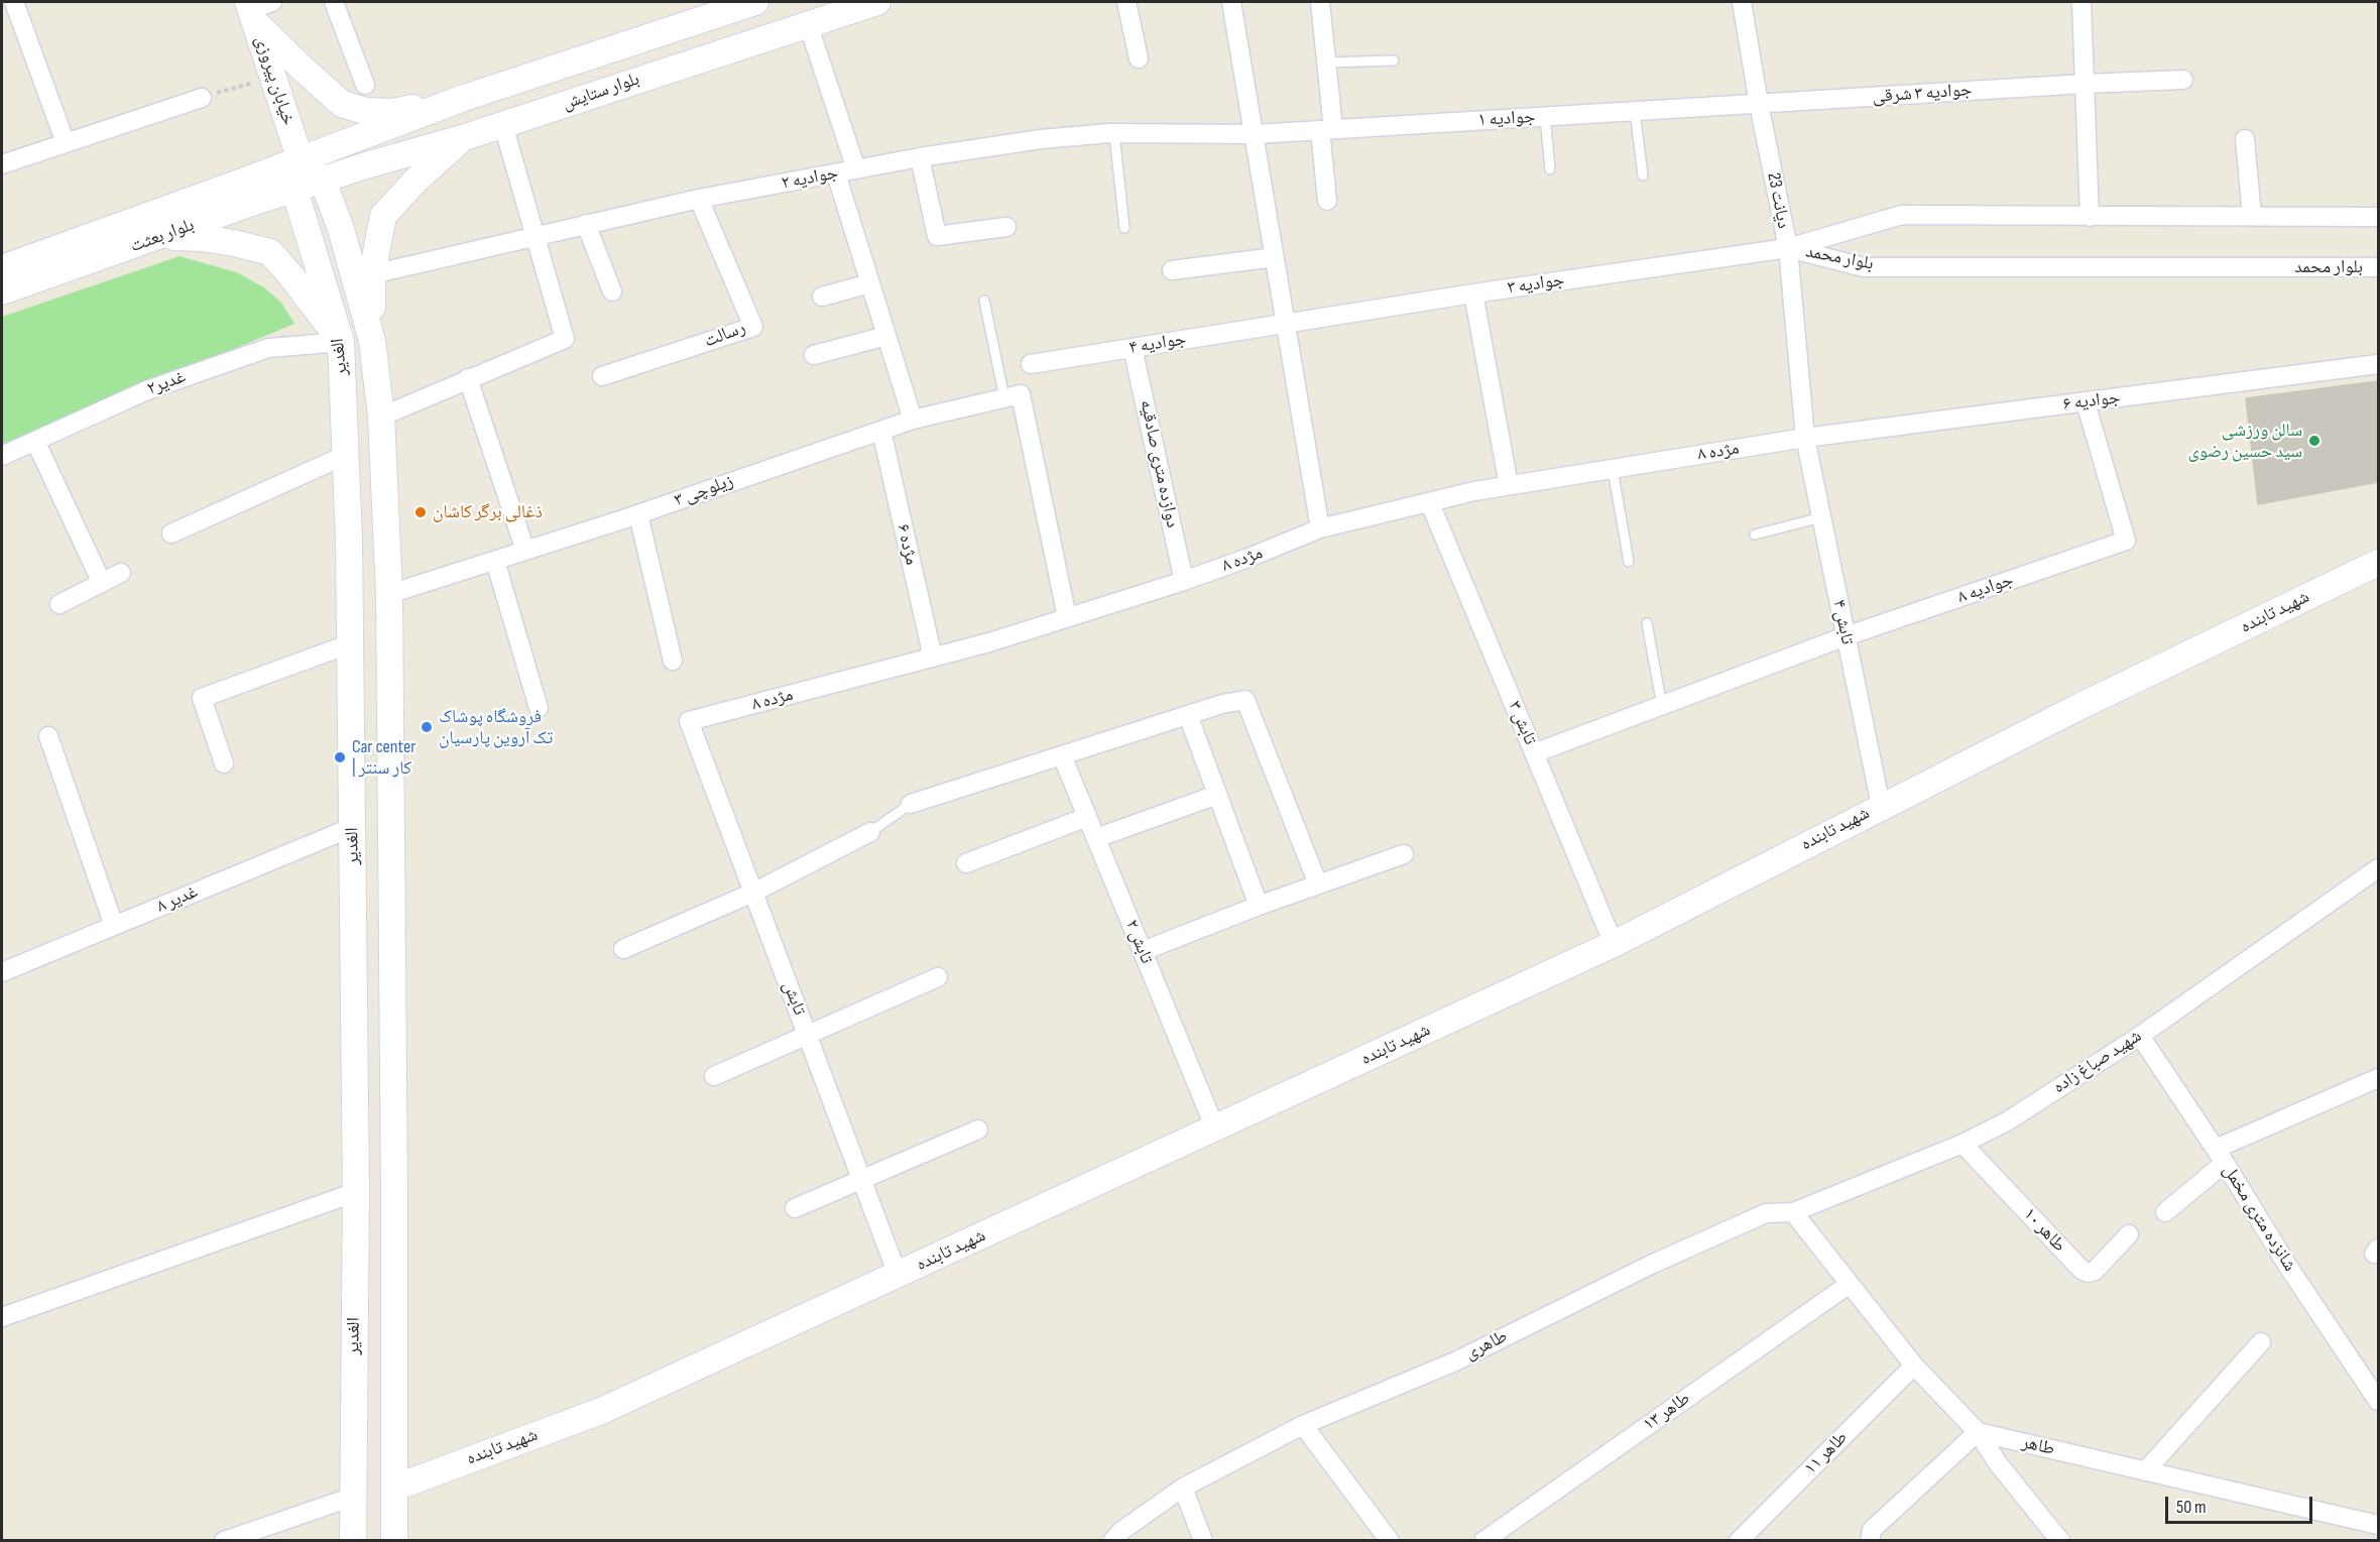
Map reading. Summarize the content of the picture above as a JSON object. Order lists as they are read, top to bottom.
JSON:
{
  "streets": {
    "main road": [
      "خیابان پیروزی",
      "بلوار ستایش",
      "بلوار بعثت",
      "الغدیر",
      "شهید تابنده"
    ],
    "street": [
      "جوادیه ۳ شرقی",
      "جوادیه ۱",
      "جوادیه ۲",
      "دیانت 23",
      "بلوار محمد",
      "جوادیه ۳",
      "رسالت",
      "جوادیه ۴",
      "غدیر۲",
      "جوادیه ۶",
      "مژده ۸",
      "دوازده متری صادقیه",
      "زیلوچی ۳",
      "مژده ۶",
      "جوادیه ۸",
      "تابش ۴",
      "تابش ۳",
      "غدیر ۸",
      "تابش ۲",
      "تابش",
      "شهید صباغ زاده",
      "شانزده متری مخمل",
      "طاهر ۱۰",
      "طاهری",
      "طاهر ۱۳",
      "طاهر",
      "طاهر ۱۱"
    ]
  },
  "crossings": [
    ["خیابان پیروزی", "بلوار ستایش"],
    ["خیابان پیروزی", "بلوار بعثت"],
    ["خیابان پیروزی", "الغدیر"],
    ["بلوار ستایش", "بلوار بعثت"],
    ["بلوار ستایش", "الغدیر"],
    ["جوادیه ۳ شرقی", "جوادیه ۱"],
    ["جوادیه ۳ شرقی", "دیانت 23"],
    ["جوادیه ۱", "جوادیه ۲"],
    ["جوادیه ۱", "دیانت 23"],
    ["جوادیه ۲", "رسالت"],
    ["دیانت 23", "بلوار محمد"],
    ["دیانت 23", "جوادیه ۳"],
    ["دیانت 23", "جوادیه ۶"],
    ["دیانت 23", "مژده ۸"],
    ["دیانت 23", "تابش ۴"],
    ["بلوار بعثت", "الغدیر"],
    ["بلوار محمد", "جوادیه ۳"],
    ["جوادیه ۳", "جوادیه ۴"],
    ["جوادیه ۴", "دوازده متری صادقیه"],
    ["الغدیر", "غدیر۲"],
    ["الغدیر", "زیلوچی ۳"],
    ["الغدیر", "شهید تابنده"],
    ["الغدیر", "غدیر ۸"],
    ["جوادیه ۶", "مژده ۸"],
    ["جوادیه ۶", "جوادیه ۸"],
    ["جوادیه ۶", "تابش ۴"],
    ["مژده ۸", "دوازده متری صادقیه"],
    ["مژده ۸", "مژده ۶"],
    ["مژده ۸", "تابش ۴"],
    ["مژده ۸", "تابش ۳"],
    ["مژده ۸", "تابش"],
    ["زیلوچی ۳", "مژده ۶"],
    ["جوادیه ۸", "تابش ۴"],
    ["جوادیه ۸", "تابش ۳"],
    ["شهید تابنده", "تابش ۴"],
    ["شهید تابنده", "تابش ۳"],
    ["شهید تابنده", "تابش ۲"],
    ["شهید تابنده", "تابش"],
    ["شهید صباغ زاده", "شانزده متری مخمل"],
    ["شهید صباغ زاده", "طاهر ۱۰"],
    ["شهید صباغ زاده", "طاهری"]
  ],
  "places": [
    "سالن ورزشی سید حسین رضوی",
    "ذغالی برگر کاشان",
    "فروشگاه پوشاک تک آروین پارسیان",
    "Car center | کار سنتر"
  ],
  "scale_bar": "50 m"
}
